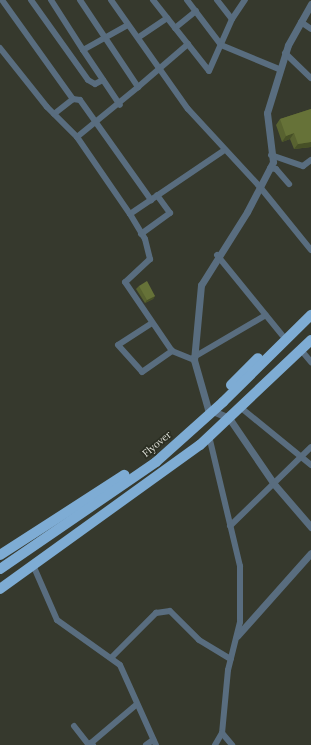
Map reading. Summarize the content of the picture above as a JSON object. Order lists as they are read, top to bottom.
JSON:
{
  "streets": {
    "highway": ["Flyover"]
  }
}
